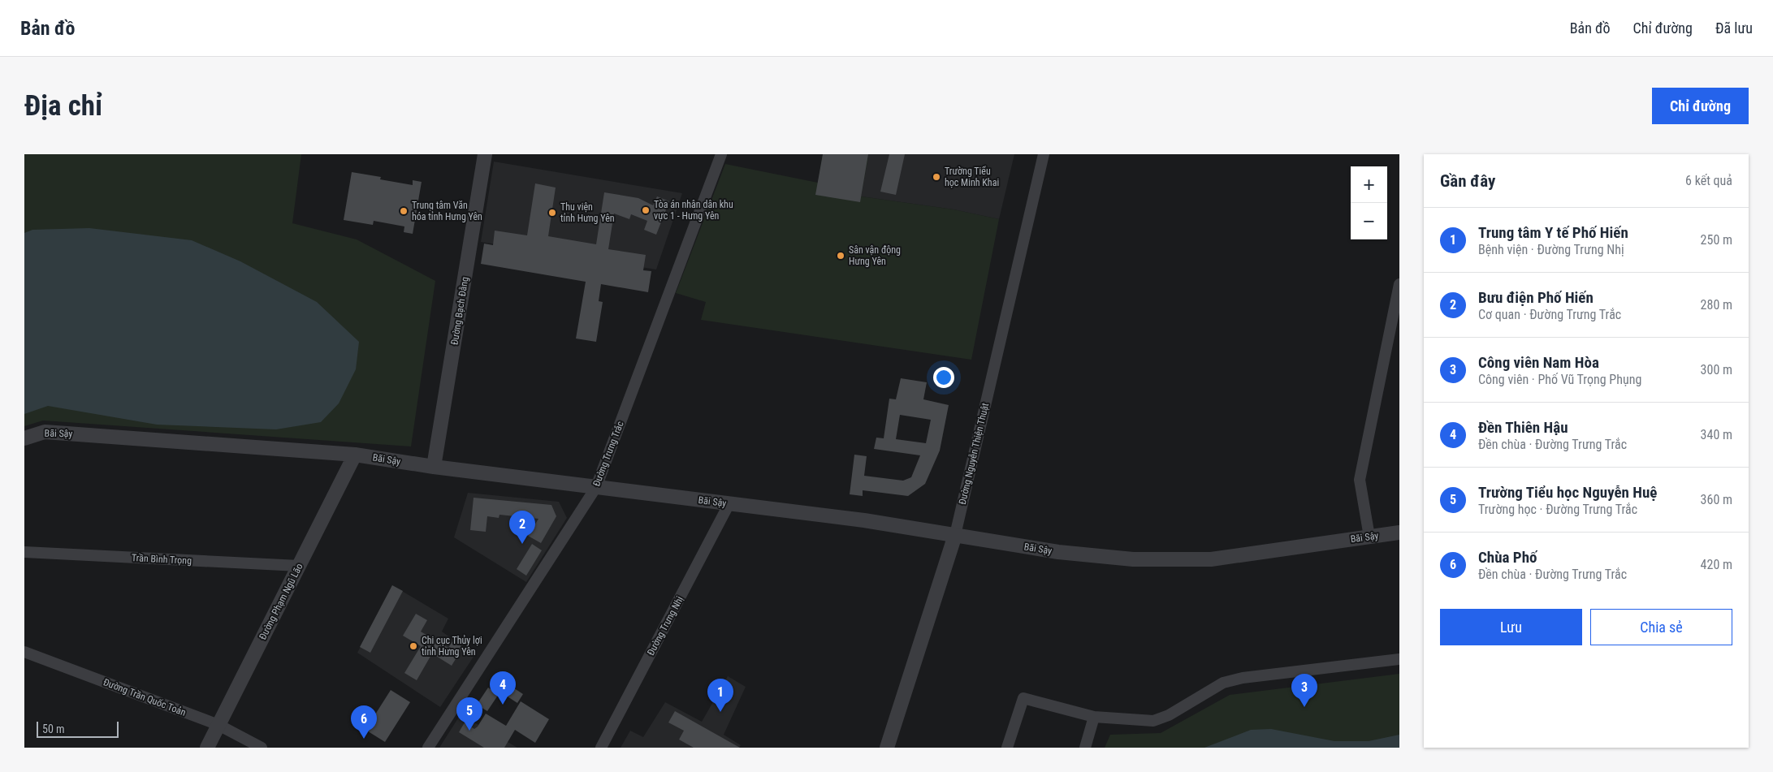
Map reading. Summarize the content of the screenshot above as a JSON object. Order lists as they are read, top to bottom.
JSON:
{
  "streets": {
    "street": [
      "Đường Bạch Đằng",
      "Bãi Sậy",
      "Đường Trưng Trắc",
      "Đường Nguyễn Thiện Thuật",
      "Trần Bình Trọng",
      "Đường Phạm Ngũ Lão",
      "Đường Trưng Nhị",
      "Đường Trần Quốc Toản"
    ]
  },
  "crossings": [
    ["Đường Bạch Đằng", "Bãi Sậy"],
    ["Bãi Sậy", "Đường Trưng Trắc"],
    ["Bãi Sậy", "Đường Nguyễn Thiện Thuật"],
    ["Bãi Sậy", "Đường Phạm Ngũ Lão"],
    ["Bãi Sậy", "Đường Trưng Nhị"],
    ["Trần Bình Trọng", "Đường Phạm Ngũ Lão"],
    ["Đường Phạm Ngũ Lão", "Đường Trần Quốc Toản"]
  ],
  "places": [
    "Trường Tiểu học Minh Khai",
    "Tòa án nhân dân khu vực 1 - Hưng Yên",
    "Trung tâm Văn hóa tỉnh Hưng Yên",
    "Thu viện tỉnh Hưng Yên",
    "Sân vận động Hưng Yên",
    "Chi cục Thủy lợi tỉnh Hưng Yên"
  ],
  "scale_bar": "50 m",
  "page": {
    "header": "Bản đồ",
    "nav": ["Bản đồ", "Chỉ đường", "Đã lưu"],
    "buttons": [
      "Chỉ đường",
      ["Lưu", "Chia sẻ"]
    ],
    "title": "Địa chỉ",
    "heading": ["Gần đây", "6 kết quả"],
    "map_buttons": ["+", "−"],
    "list": [
      {
        "mark": "1",
        "name": "Trung tâm Y tế Phố Hiến",
        "note": "Bệnh viện · Đường Trưng Nhị",
        "value": "250 m"
      },
      {
        "mark": "2",
        "name": "Bưu điện Phố Hiến",
        "note": "Cơ quan · Đường Trưng Trắc",
        "value": "280 m"
      },
      {
        "mark": "3",
        "name": "Công viên Nam Hòa",
        "note": "Công viên · Phố Vũ Trọng Phụng",
        "value": "300 m"
      },
      {
        "mark": "4",
        "name": "Đền Thiên Hậu",
        "note": "Đền chùa · Đường Trưng Trắc",
        "value": "340 m"
      },
      {
        "mark": "5",
        "name": "Trường Tiểu học Nguyễn Huệ",
        "note": "Trường học · Đường Trưng Trắc",
        "value": "360 m"
      },
      {
        "mark": "6",
        "name": "Chùa Phố",
        "note": "Đền chùa · Đường Trưng Trắc",
        "value": "420 m"
      }
    ],
    "pins": [
      "2",
      "4",
      "3",
      "1",
      "5",
      "6"
    ],
    "scale": "50 m"
  }
}
